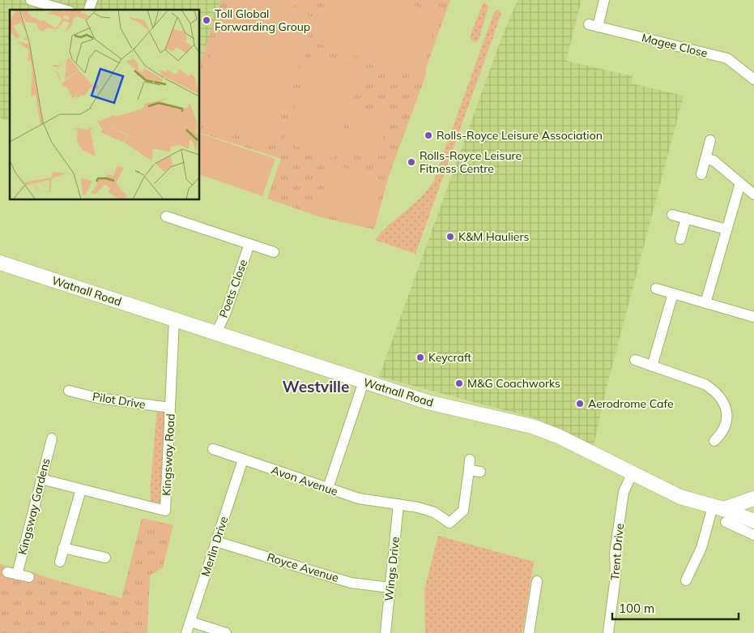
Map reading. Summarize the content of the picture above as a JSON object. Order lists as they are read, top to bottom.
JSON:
{
  "streets": {
    "main road": ["Watnall Road"],
    "street": [
      "Magee Close",
      "Poets Close",
      "Pilot Drive",
      "Kingsway Road",
      "Avon Avenue",
      "Kingsway Gardens",
      "Merlin Drive",
      "Trent Drive",
      "Royce Avenue",
      "Wings Drive"
    ]
  },
  "crossings": [
    ["Poets Close", "Watnall Road"],
    ["Watnall Road", "Kingsway Road"],
    ["Watnall Road", "Trent Drive"],
    ["Pilot Drive", "Kingsway Road"],
    ["Kingsway Road", "Kingsway Gardens"],
    ["Avon Avenue", "Merlin Drive"],
    ["Avon Avenue", "Wings Drive"],
    ["Merlin Drive", "Royce Avenue"],
    ["Royce Avenue", "Wings Drive"]
  ],
  "districts": ["Westville"],
  "places": [
    "Toll Global Forwarding Group",
    "Rolls-Royce Leisure Association",
    "Rolls-Royce Leisure Fitness Centre",
    "K&M Hauliers",
    "Keycraft",
    "M&G Coachworks",
    "Aerodrome Cafe"
  ],
  "scale_bar": "100 m"
}
